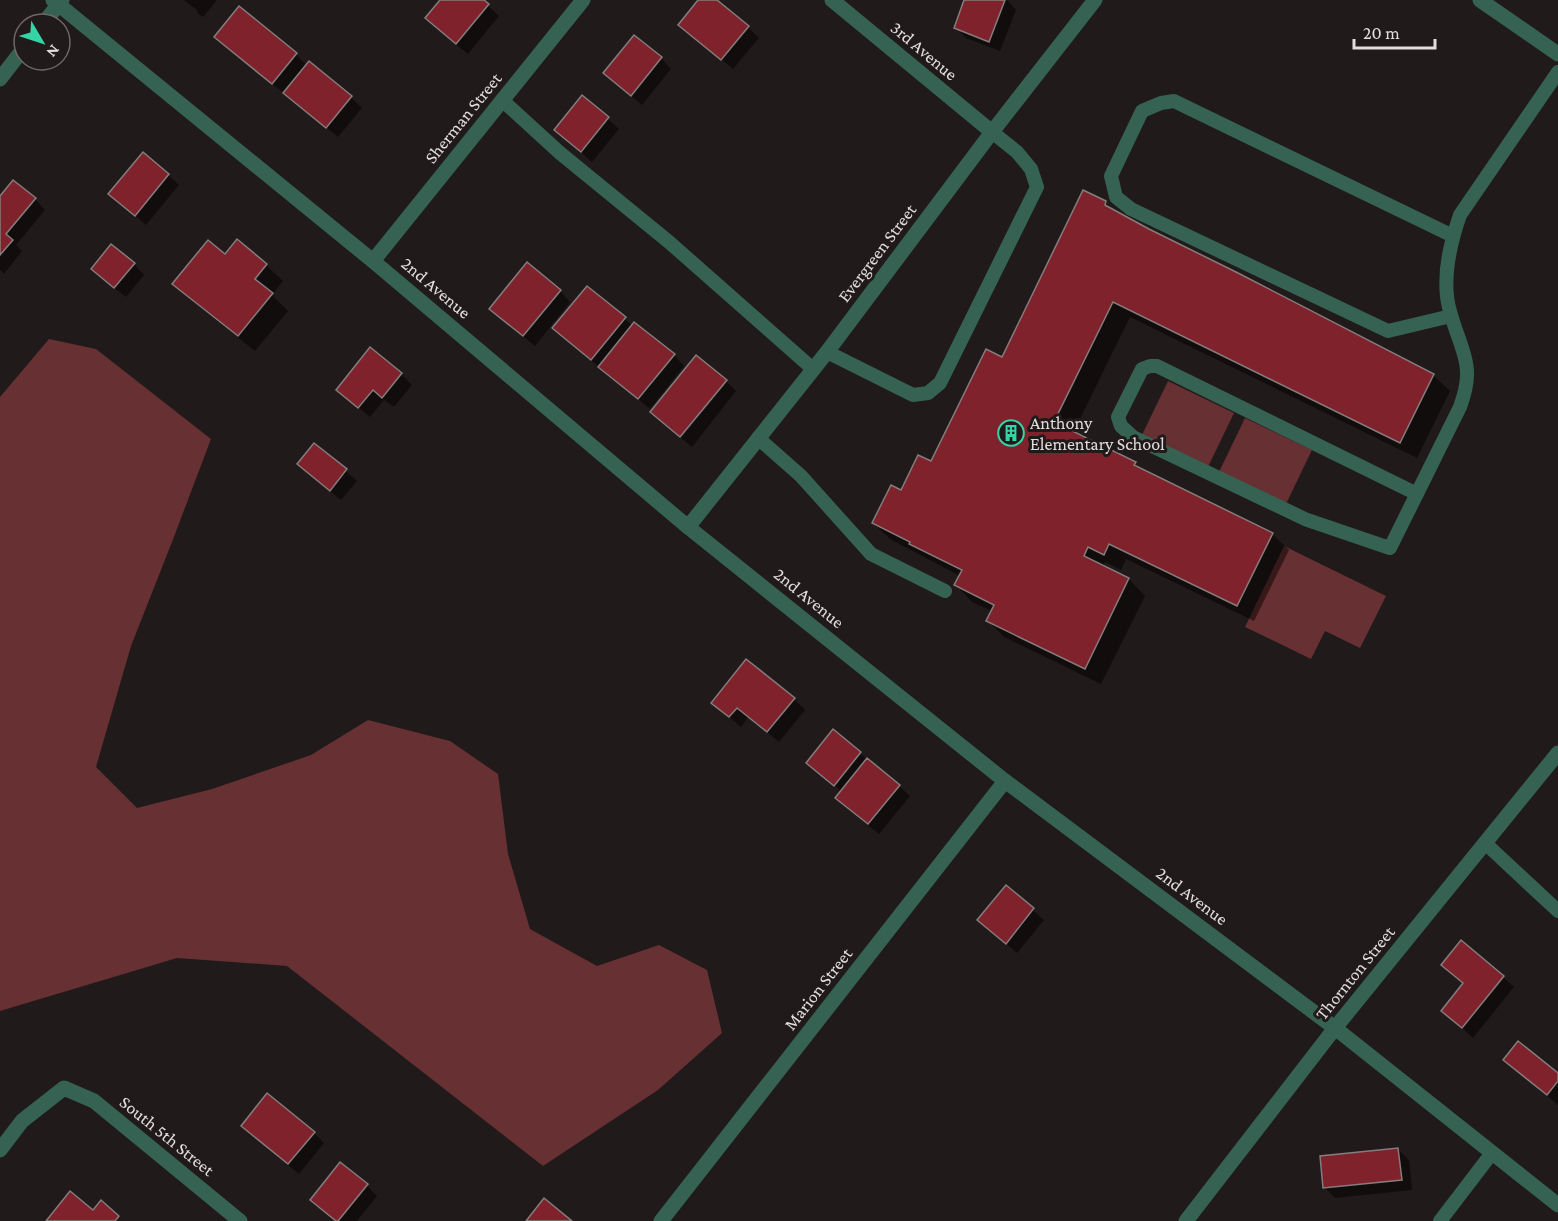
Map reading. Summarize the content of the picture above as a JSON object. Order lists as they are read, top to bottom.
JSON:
{
  "streets": {
    "street": [
      "3rd Avenue",
      "Sherman Street",
      "Evergreen Street",
      "2nd Avenue",
      "Thornton Street",
      "Marion Street",
      "South 5th Street"
    ]
  },
  "crossings": [
    ["3rd Avenue", "Evergreen Street"],
    ["Sherman Street", "2nd Avenue"],
    ["Evergreen Street", "2nd Avenue"],
    ["2nd Avenue", "Thornton Street"],
    ["2nd Avenue", "Marion Street"]
  ],
  "places": {
    "building": ["Anthony Elementary School"]
  },
  "scale_bar": "20 m",
  "north": "bottom right"
}
